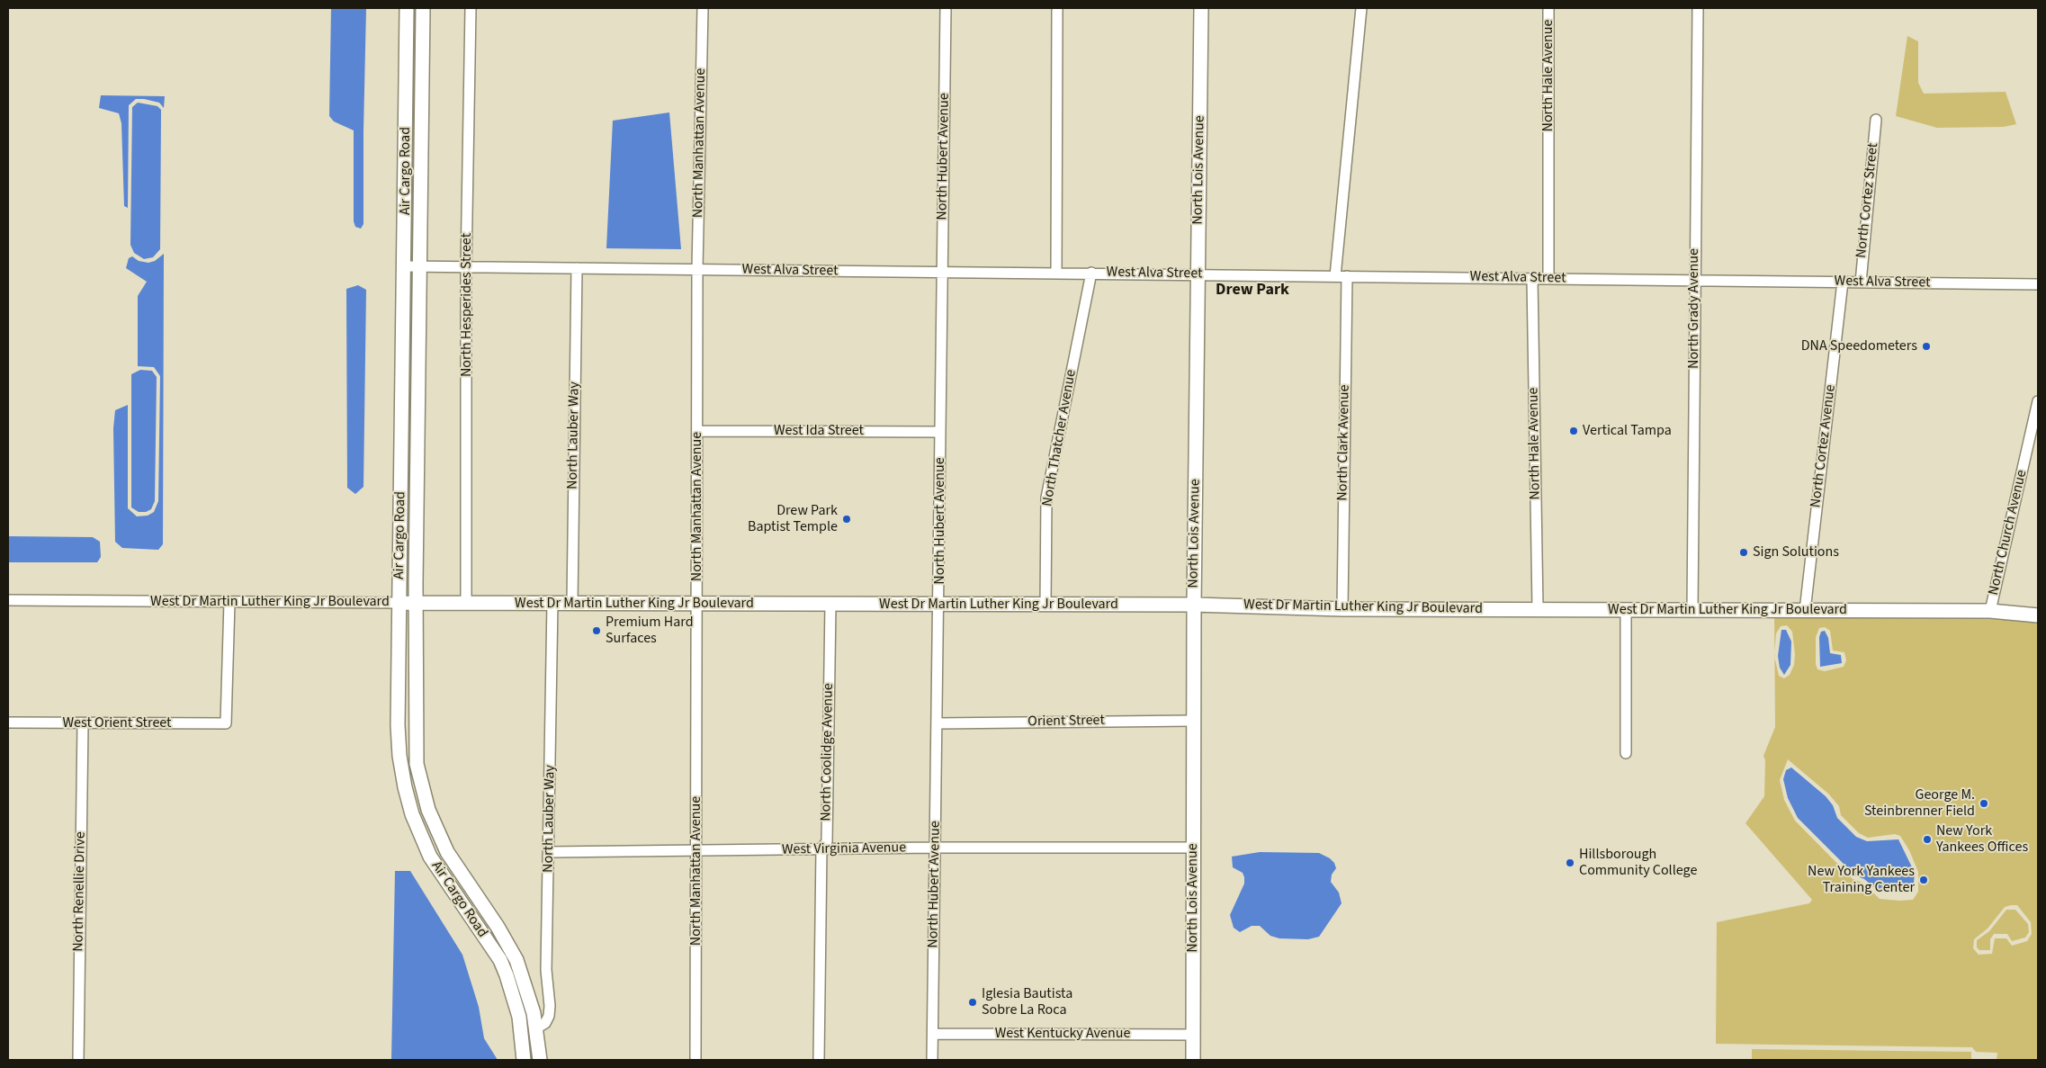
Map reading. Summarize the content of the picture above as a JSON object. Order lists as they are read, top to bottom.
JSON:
{
  "streets": {
    "street": [
      "North Hale Avenue",
      "North Manhattan Avenue",
      "North Hubert Avenue",
      "North Lois Avenue",
      "Air Cargo Road",
      "North Cortez Street",
      "West Alva Street",
      "North Hesperides Street",
      "North Grady Avenue",
      "West Ida Street",
      "North Lauber Way",
      "North Thatcher Avenue",
      "North Clark Avenue",
      "North Cortez Avenue",
      "North Church Avenue",
      "West Dr Martin Luther King Jr Boulevard",
      "Orient Street",
      "West Orient Street",
      "North Coolidge Avenue",
      "West Virginia Avenue",
      "North Renellie Drive",
      "West Kentucky Avenue"
    ]
  },
  "crossings": [
    ["North Hale Avenue", "West Alva Street"],
    ["North Hale Avenue", "West Dr Martin Luther King Jr Boulevard"],
    ["North Manhattan Avenue", "West Alva Street"],
    ["North Manhattan Avenue", "West Ida Street"],
    ["North Manhattan Avenue", "West Dr Martin Luther King Jr Boulevard"],
    ["North Manhattan Avenue", "West Virginia Avenue"],
    ["North Hubert Avenue", "West Alva Street"],
    ["North Hubert Avenue", "West Ida Street"],
    ["North Hubert Avenue", "West Dr Martin Luther King Jr Boulevard"],
    ["North Hubert Avenue", "Orient Street"],
    ["North Hubert Avenue", "West Virginia Avenue"],
    ["North Hubert Avenue", "West Kentucky Avenue"],
    ["North Lois Avenue", "West Alva Street"],
    ["North Lois Avenue", "West Dr Martin Luther King Jr Boulevard"],
    ["North Lois Avenue", "Orient Street"],
    ["North Lois Avenue", "West Virginia Avenue"],
    ["North Lois Avenue", "West Kentucky Avenue"],
    ["Air Cargo Road", "West Alva Street"],
    ["Air Cargo Road", "North Lauber Way"],
    ["Air Cargo Road", "West Dr Martin Luther King Jr Boulevard"],
    ["North Cortez Street", "West Alva Street"],
    ["West Alva Street", "North Hesperides Street"],
    ["West Alva Street", "North Grady Avenue"],
    ["West Alva Street", "North Lauber Way"],
    ["West Alva Street", "North Thatcher Avenue"],
    ["West Alva Street", "North Clark Avenue"],
    ["West Alva Street", "North Cortez Avenue"],
    ["North Hesperides Street", "West Dr Martin Luther King Jr Boulevard"],
    ["North Grady Avenue", "West Dr Martin Luther King Jr Boulevard"],
    ["North Lauber Way", "West Dr Martin Luther King Jr Boulevard"],
    ["North Lauber Way", "West Virginia Avenue"],
    ["North Thatcher Avenue", "West Dr Martin Luther King Jr Boulevard"],
    ["North Clark Avenue", "West Dr Martin Luther King Jr Boulevard"],
    ["North Cortez Avenue", "West Dr Martin Luther King Jr Boulevard"],
    ["North Church Avenue", "West Dr Martin Luther King Jr Boulevard"],
    ["West Dr Martin Luther King Jr Boulevard", "West Orient Street"],
    ["West Dr Martin Luther King Jr Boulevard", "North Coolidge Avenue"],
    ["West Orient Street", "North Renellie Drive"],
    ["North Coolidge Avenue", "West Virginia Avenue"]
  ],
  "districts": ["Drew Park"],
  "places": [
    "DNA Speedometers",
    "Vertical Tampa",
    "Drew Park Baptist Temple",
    "Sign Solutions",
    "Premium Hard Surfaces",
    "George M. Steinbrenner Field",
    "New York Yankees Offices",
    "Hillsborough Community College",
    "New York Yankees Training Center",
    "Iglesia Bautista Sobre La Roca"
  ]
}
